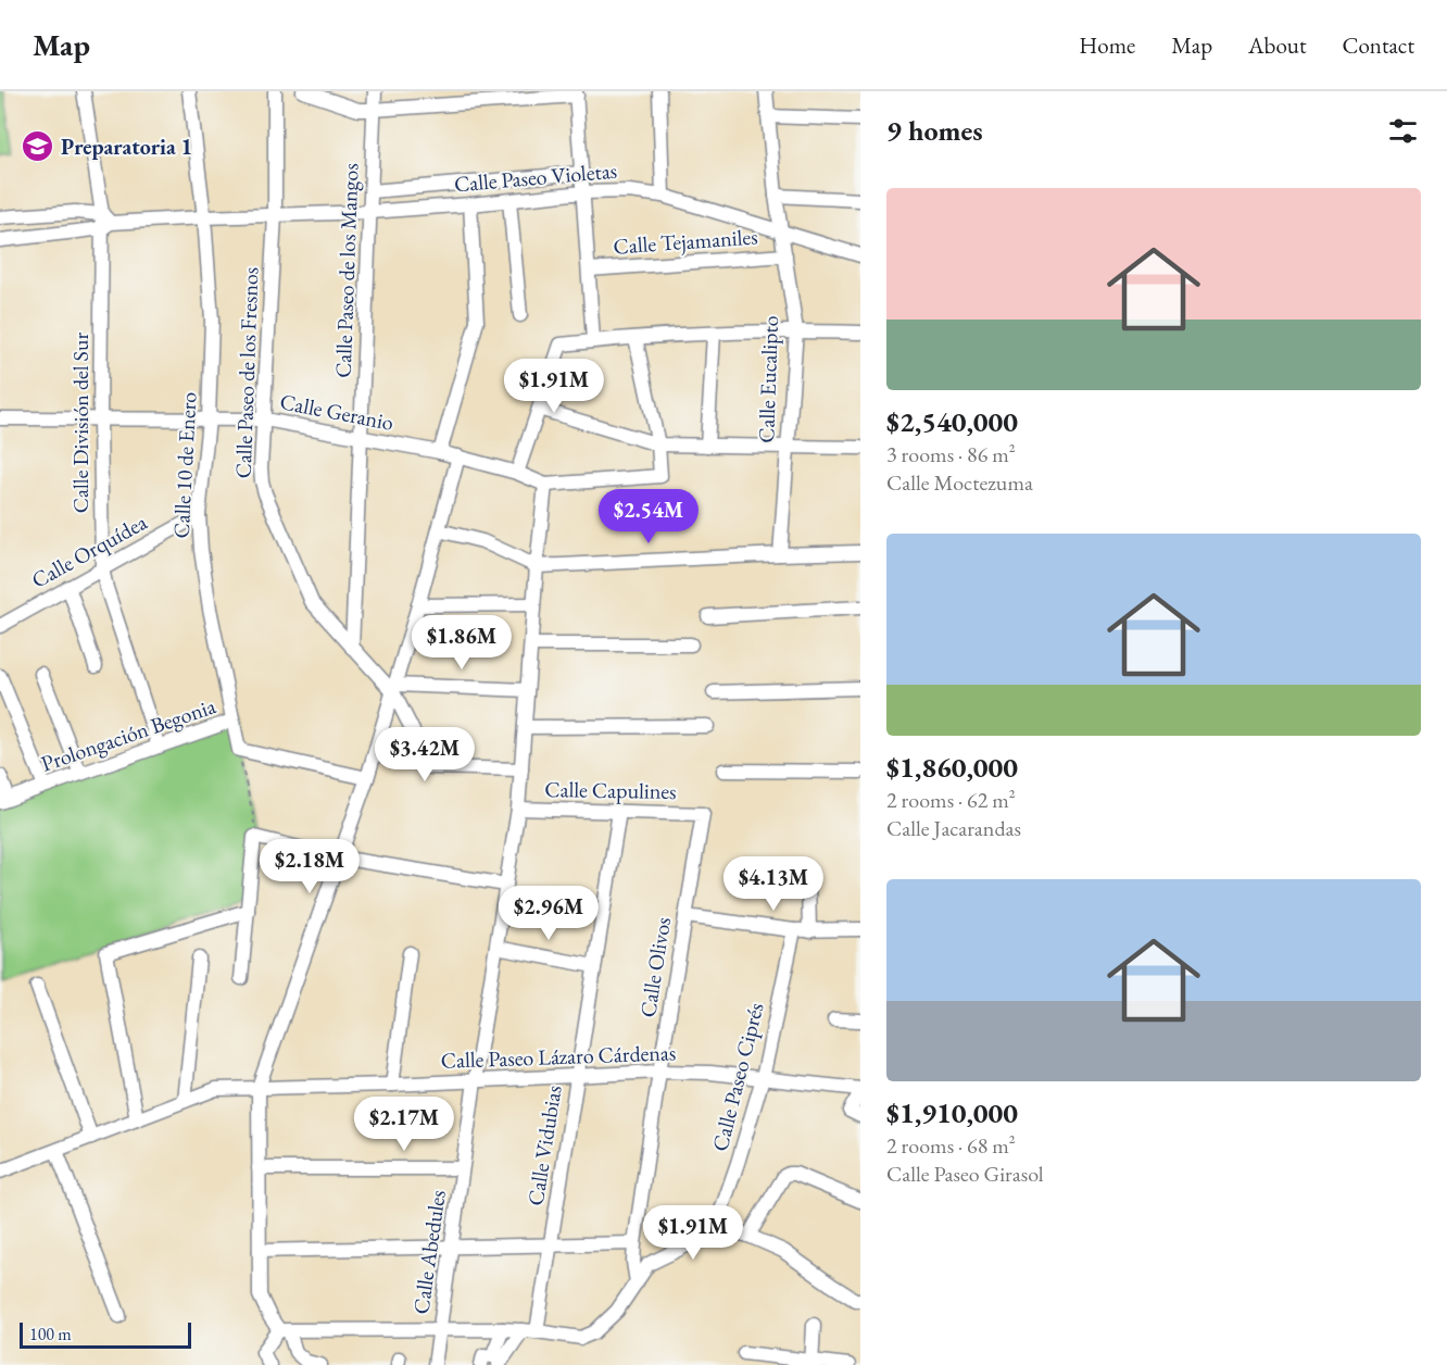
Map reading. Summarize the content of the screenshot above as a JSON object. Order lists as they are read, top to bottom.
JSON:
{
  "streets": {
    "street": [
      "Calle Paseo Violetas",
      "Calle Tejamaniles",
      "Calle Paseo de los Mangos",
      "Calle Paseo de los Fresnos",
      "Calle Eucalipto",
      "Calle Geranio",
      "Calle División del Sur",
      "Calle 10 de Enero",
      "Calle Orquídea",
      "Prolongación Begonia",
      "Calle Capulines",
      "Calle Olivos",
      "Calle Paseo Lázaro Cárdenas",
      "Calle Paseo Ciprés",
      "Calle Vidubias",
      "Calle Abedules"
    ]
  },
  "crossings": [
    ["Calle Paseo Violetas", "Calle Paseo de los Mangos"],
    ["Calle Paseo Violetas", "Calle Paseo de los Fresnos"],
    ["Calle Paseo Violetas", "Calle Eucalipto"],
    ["Calle Paseo Violetas", "Calle División del Sur"],
    ["Calle Paseo Violetas", "Calle 10 de Enero"],
    ["Calle Tejamaniles", "Calle Eucalipto"],
    ["Calle Paseo de los Mangos", "Calle Paseo de los Fresnos"],
    ["Calle Paseo de los Mangos", "Calle Geranio"],
    ["Calle Paseo de los Fresnos", "Calle Geranio"],
    ["Calle Paseo de los Fresnos", "Calle Capulines"],
    ["Calle Geranio", "Calle División del Sur"],
    ["Calle Geranio", "Calle 10 de Enero"],
    ["Calle Geranio", "Calle Abedules"],
    ["Calle División del Sur", "Calle Orquídea"],
    ["Calle División del Sur", "Prolongación Begonia"],
    ["Calle 10 de Enero", "Calle Orquídea"],
    ["Calle 10 de Enero", "Prolongación Begonia"],
    ["Calle Capulines", "Calle Olivos"],
    ["Calle Capulines", "Calle Vidubias"],
    ["Calle Capulines", "Calle Abedules"],
    ["Calle Olivos", "Calle Paseo Lázaro Cárdenas"],
    ["Calle Paseo Lázaro Cárdenas", "Calle Paseo Ciprés"],
    ["Calle Paseo Lázaro Cárdenas", "Calle Vidubias"],
    ["Calle Paseo Lázaro Cárdenas", "Calle Abedules"]
  ],
  "places": {
    "school or university": ["Preparatoria 1"]
  },
  "scale_bar": "100 m",
  "page": {
    "header": "Map",
    "nav": [
      "Home",
      "Map",
      "About",
      "Contact"
    ],
    "heading": "9 homes",
    "list": [
      {
        "name": "$2,540,000",
        "note": "3 rooms · 86 m² · Calle Moctezuma"
      },
      {
        "name": "$1,860,000",
        "note": "2 rooms · 62 m² · Calle Jacarandas"
      },
      {
        "name": "$1,910,000",
        "note": "2 rooms · 68 m² · Calle Paseo Girasol"
      }
    ],
    "price": [
      "$1.91M",
      "$2.54M",
      "$1.86M",
      "$3.42M",
      "$2.18M",
      "$4.13M",
      "$2.96M",
      "$2.17M",
      "$1.91M"
    ],
    "scale": "100 m"
  }
}
